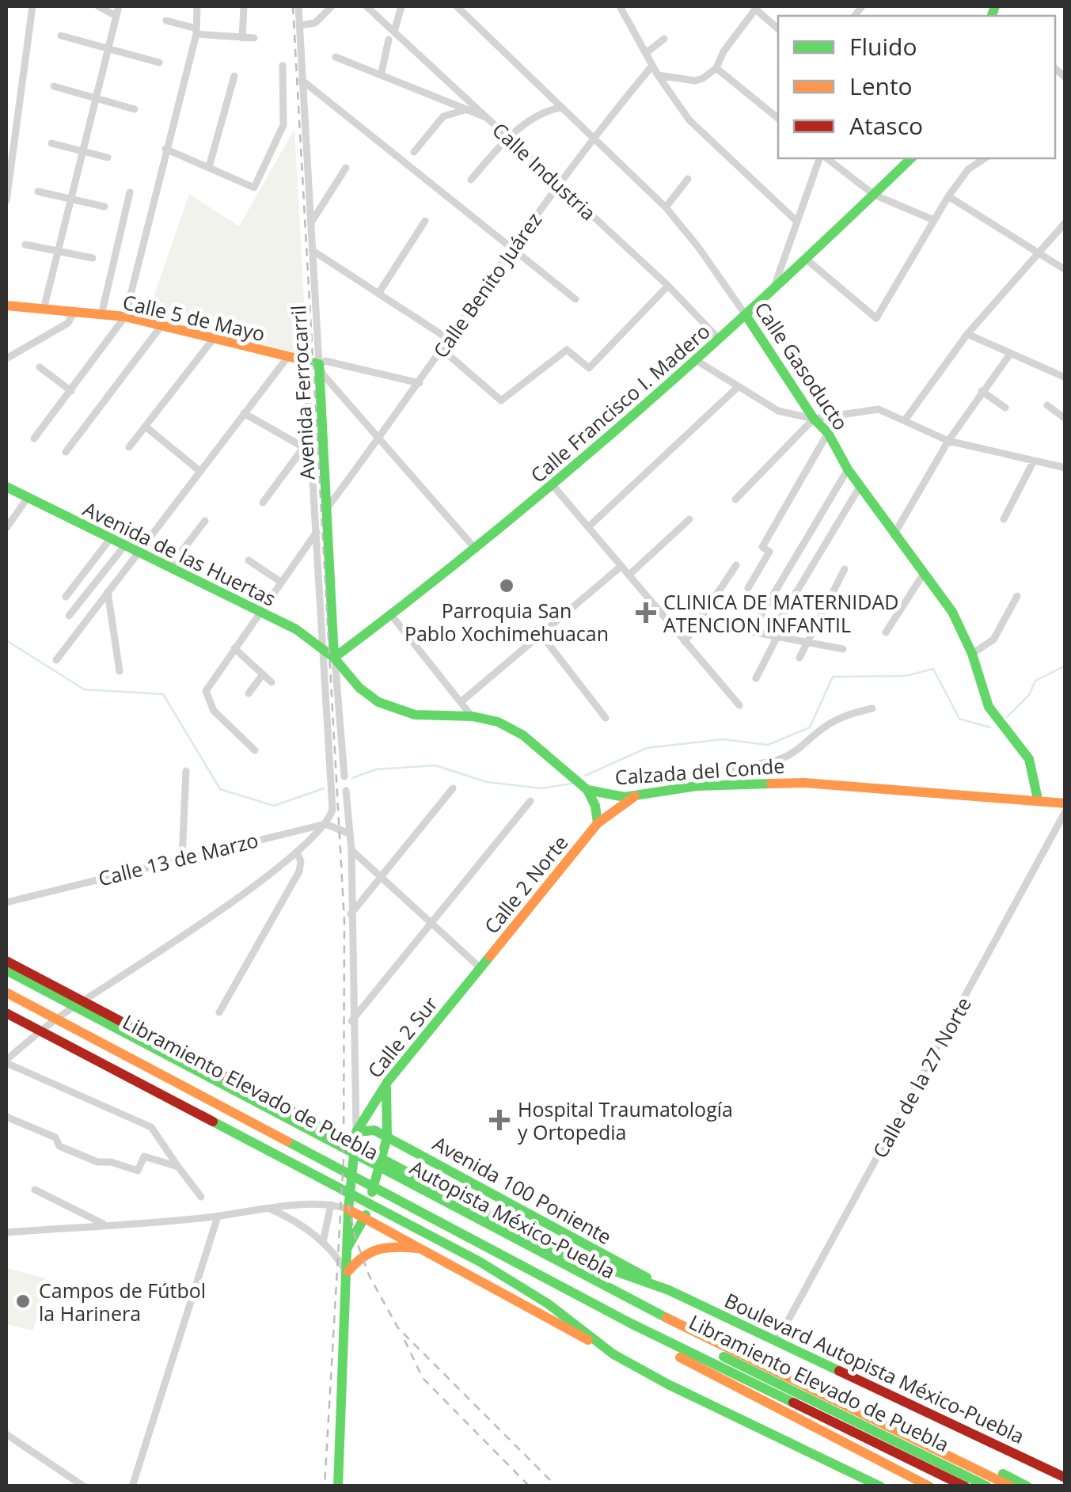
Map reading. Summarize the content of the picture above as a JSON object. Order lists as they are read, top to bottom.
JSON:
{
  "streets": {
    "main road": [
      "Calle 5 de Mayo",
      "Calle Gasoducto",
      "Avenida Ferrocarril",
      "Calle Francisco I. Madero",
      "Avenida de las Huertas",
      "Calzada del Conde",
      "Calle 2 Norte",
      "Calle 2 Sur",
      "Libramiento Elevado de Puebla",
      "Avenida 100 Poniente",
      "Autopista México-Puebla",
      "Boulevard Autopista México-Puebla"
    ],
    "street": [
      "Calle Industria",
      "Calle Benito Juárez",
      "Calle 13 de Marzo",
      "Calle de la 27 Norte"
    ]
  },
  "crossings": [
    ["Calle Industria", "Calle Benito Juárez"],
    ["Calle Industria", "Calle Francisco I. Madero"],
    ["Calle Benito Juárez", "Calle Gasoducto"],
    ["Calle Benito Juárez", "Avenida Ferrocarril"],
    ["Calle 5 de Mayo", "Avenida Ferrocarril"],
    ["Calle Gasoducto", "Calle Francisco I. Madero"],
    ["Calle Gasoducto", "Calzada del Conde"],
    ["Avenida Ferrocarril", "Calle Francisco I. Madero"],
    ["Avenida Ferrocarril", "Avenida de las Huertas"],
    ["Avenida Ferrocarril", "Calzada del Conde"],
    ["Calle Francisco I. Madero", "Avenida de las Huertas"],
    ["Calle Francisco I. Madero", "Calzada del Conde"],
    ["Avenida de las Huertas", "Calzada del Conde"],
    ["Calzada del Conde", "Calle 2 Norte"],
    ["Calle 2 Norte", "Calle 2 Sur"],
    ["Calle 2 Sur", "Avenida 100 Poniente"],
    ["Calle de la 27 Norte", "Boulevard Autopista México-Puebla"],
    ["Libramiento Elevado de Puebla", "Autopista México-Puebla"],
    ["Avenida 100 Poniente", "Boulevard Autopista México-Puebla"]
  ],
  "places": {
    "other": ["Parroquia San Pablo Xochimehuacan", "Campos de Fútbol la Harinera"],
    "health": ["CLINICA DE MATERNIDAD ATENCION INFANTIL", "Hospital Traumatología y Ortopedia"]
  },
  "legend": ["Fluido", "Lento", "Atasco"]
}
